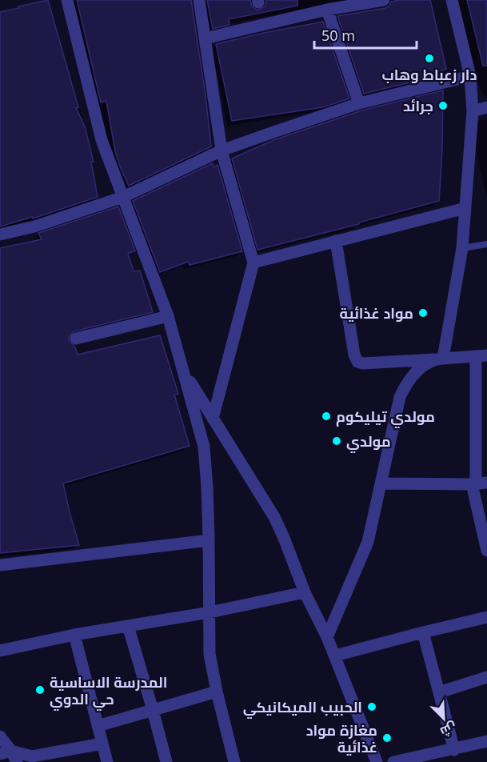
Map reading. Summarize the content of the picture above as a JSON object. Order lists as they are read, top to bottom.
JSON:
{
  "places": [
    "دار زعباط وهاب",
    "جرائد",
    "مواد غذائية",
    "مولدي تيليكوم",
    "مولدي",
    "المدرسة الاساسية حي الدوي",
    "الحبيب الميكانيكي",
    "مغازة مواد غذائية"
  ],
  "scale_bar": "50 m",
  "north": "bottom right"
}
